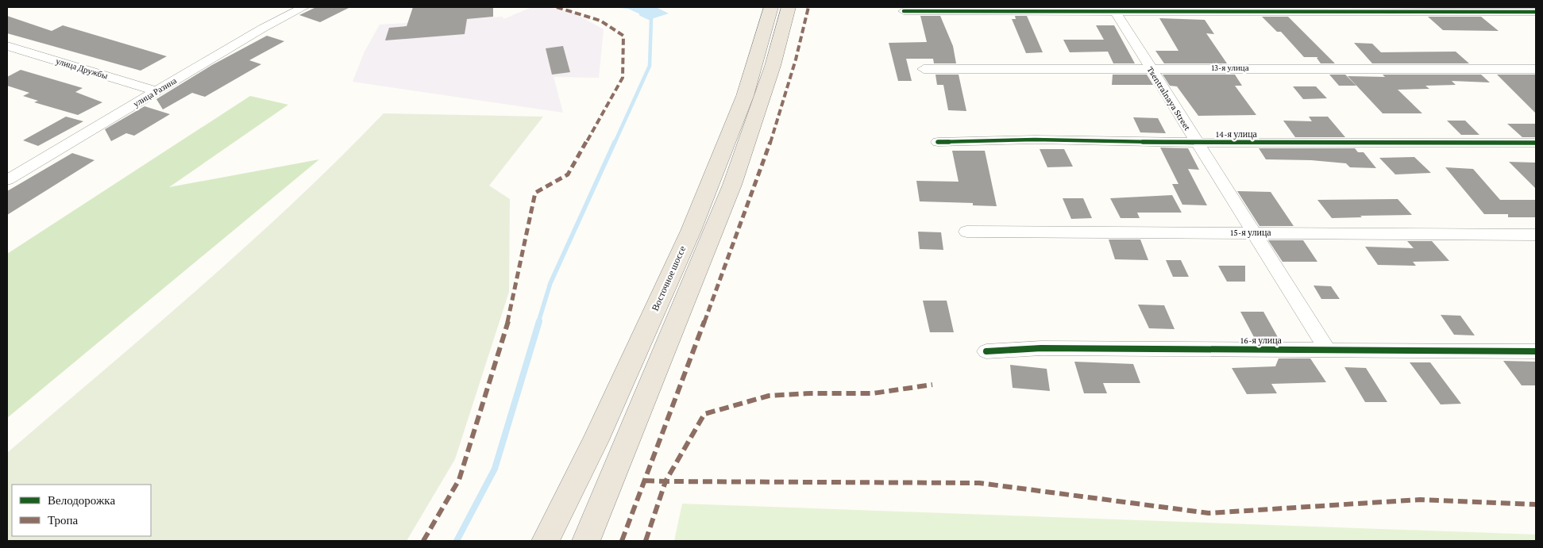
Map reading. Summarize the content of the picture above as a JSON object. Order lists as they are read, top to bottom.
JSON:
{
  "streets": {
    "highway": ["Восточное шоссе"],
    "street": [
      "13-я улица",
      "улица Дружбы",
      "улица Разина",
      "Tsentralnaya Street",
      "14-я улица",
      "15-я улица",
      "16-я улица"
    ]
  },
  "crossings": [
    ["13-я улица", "Tsentralnaya Street"],
    ["улица Дружбы", "улица Разина"],
    ["Tsentralnaya Street", "14-я улица"],
    ["Tsentralnaya Street", "15-я улица"],
    ["Tsentralnaya Street", "16-я улица"]
  ],
  "legend": ["Велодорожка", "Тропа"]
}
